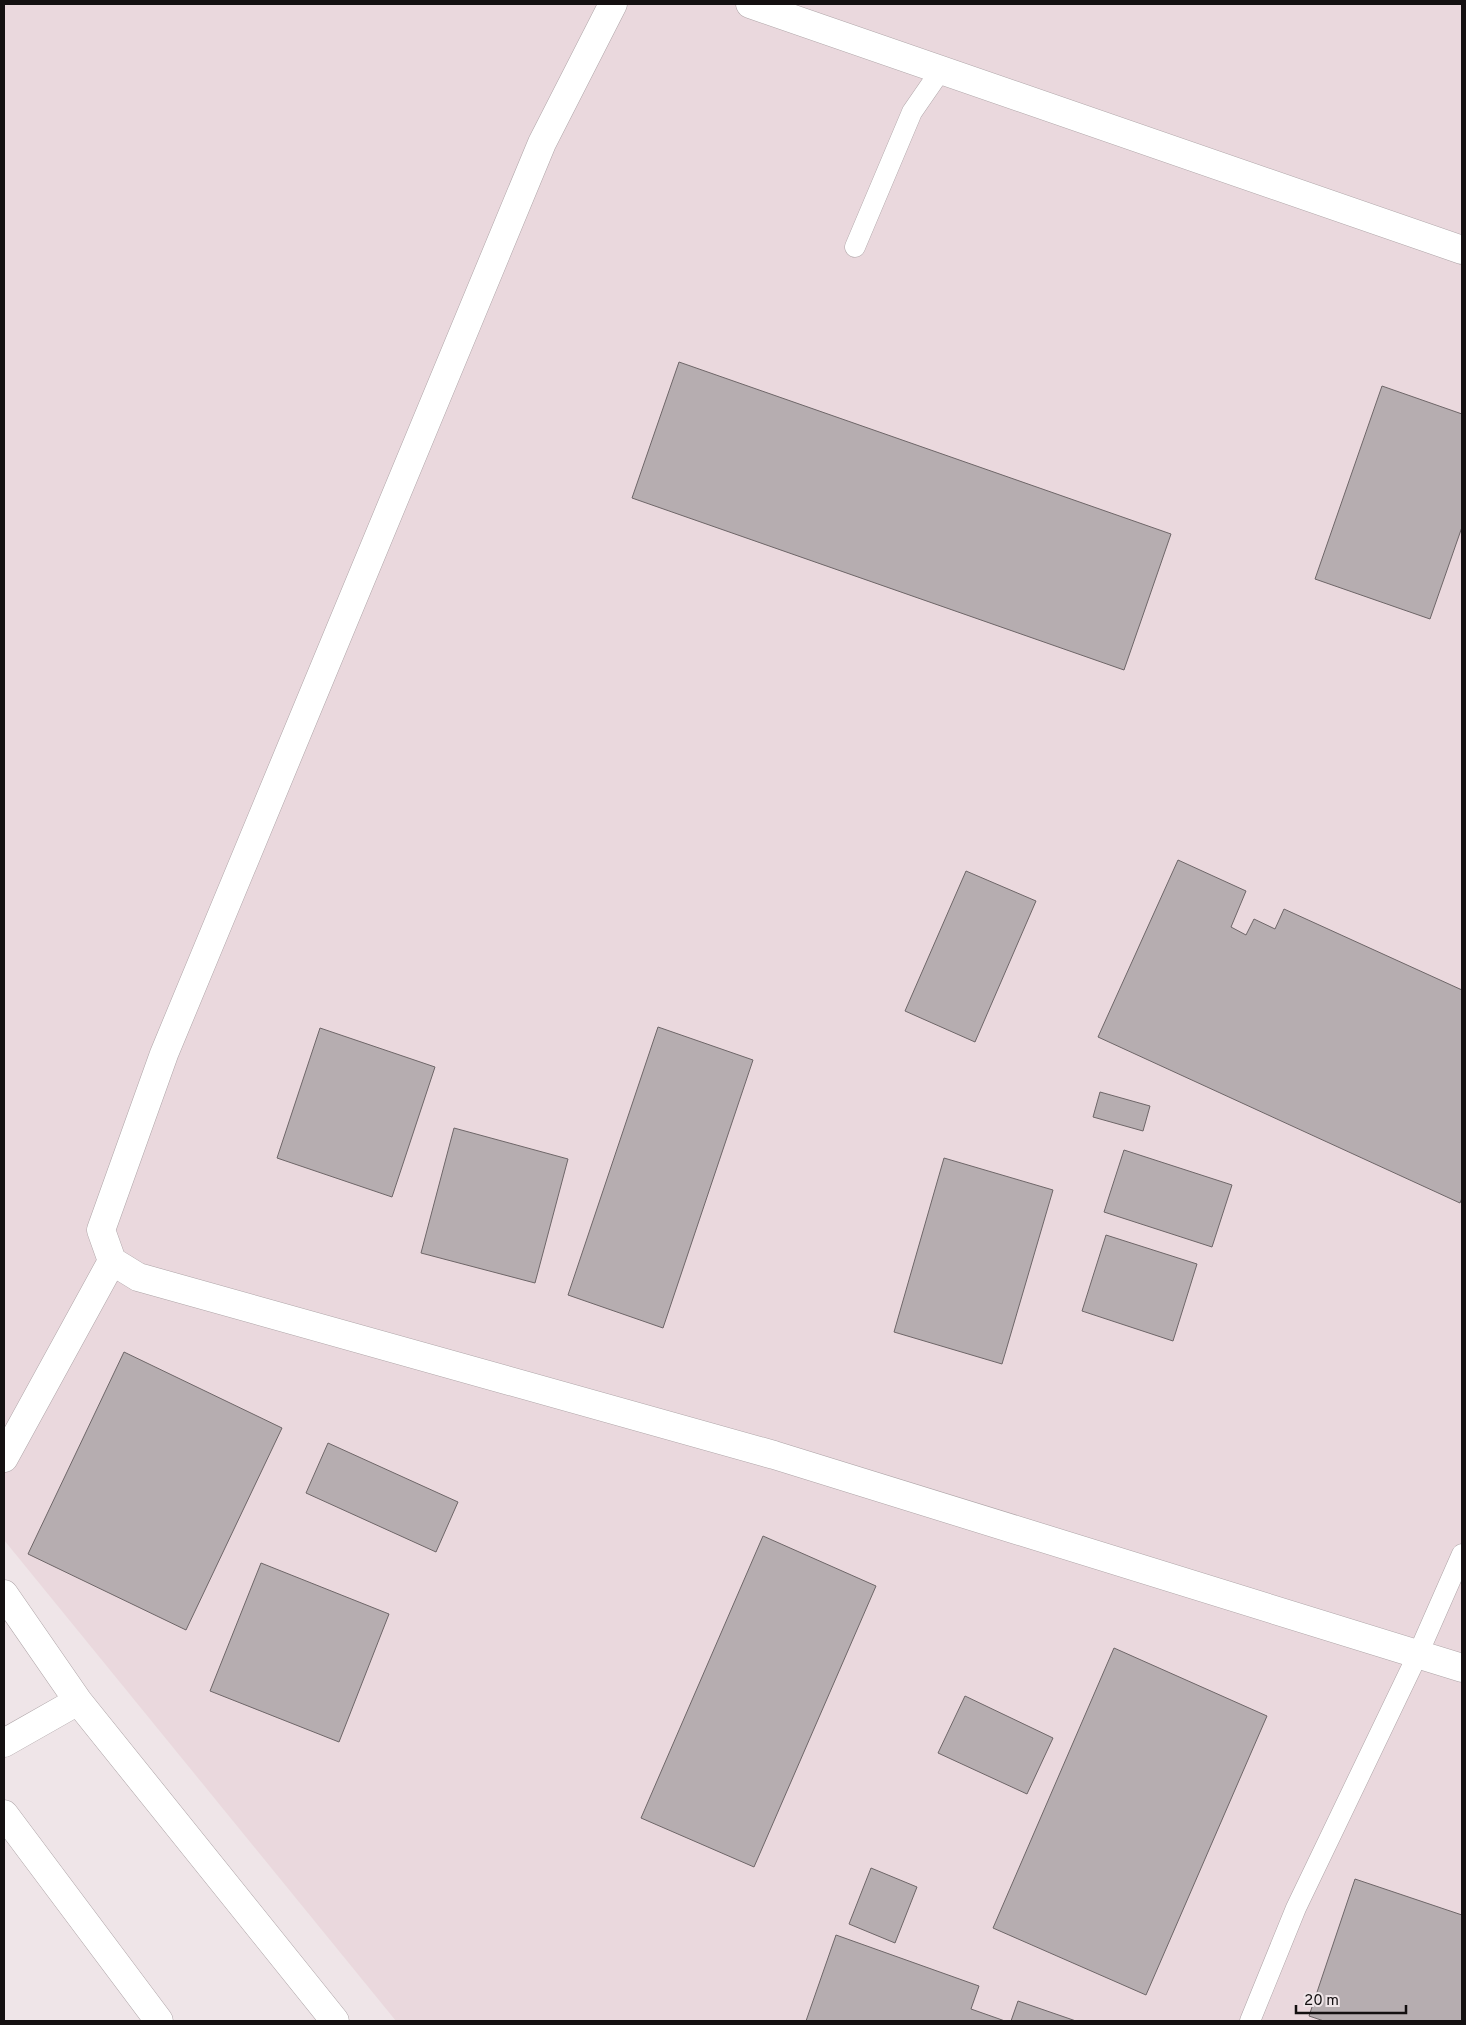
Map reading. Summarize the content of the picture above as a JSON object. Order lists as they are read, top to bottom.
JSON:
{
  "scale_bar": "20 m"
}
